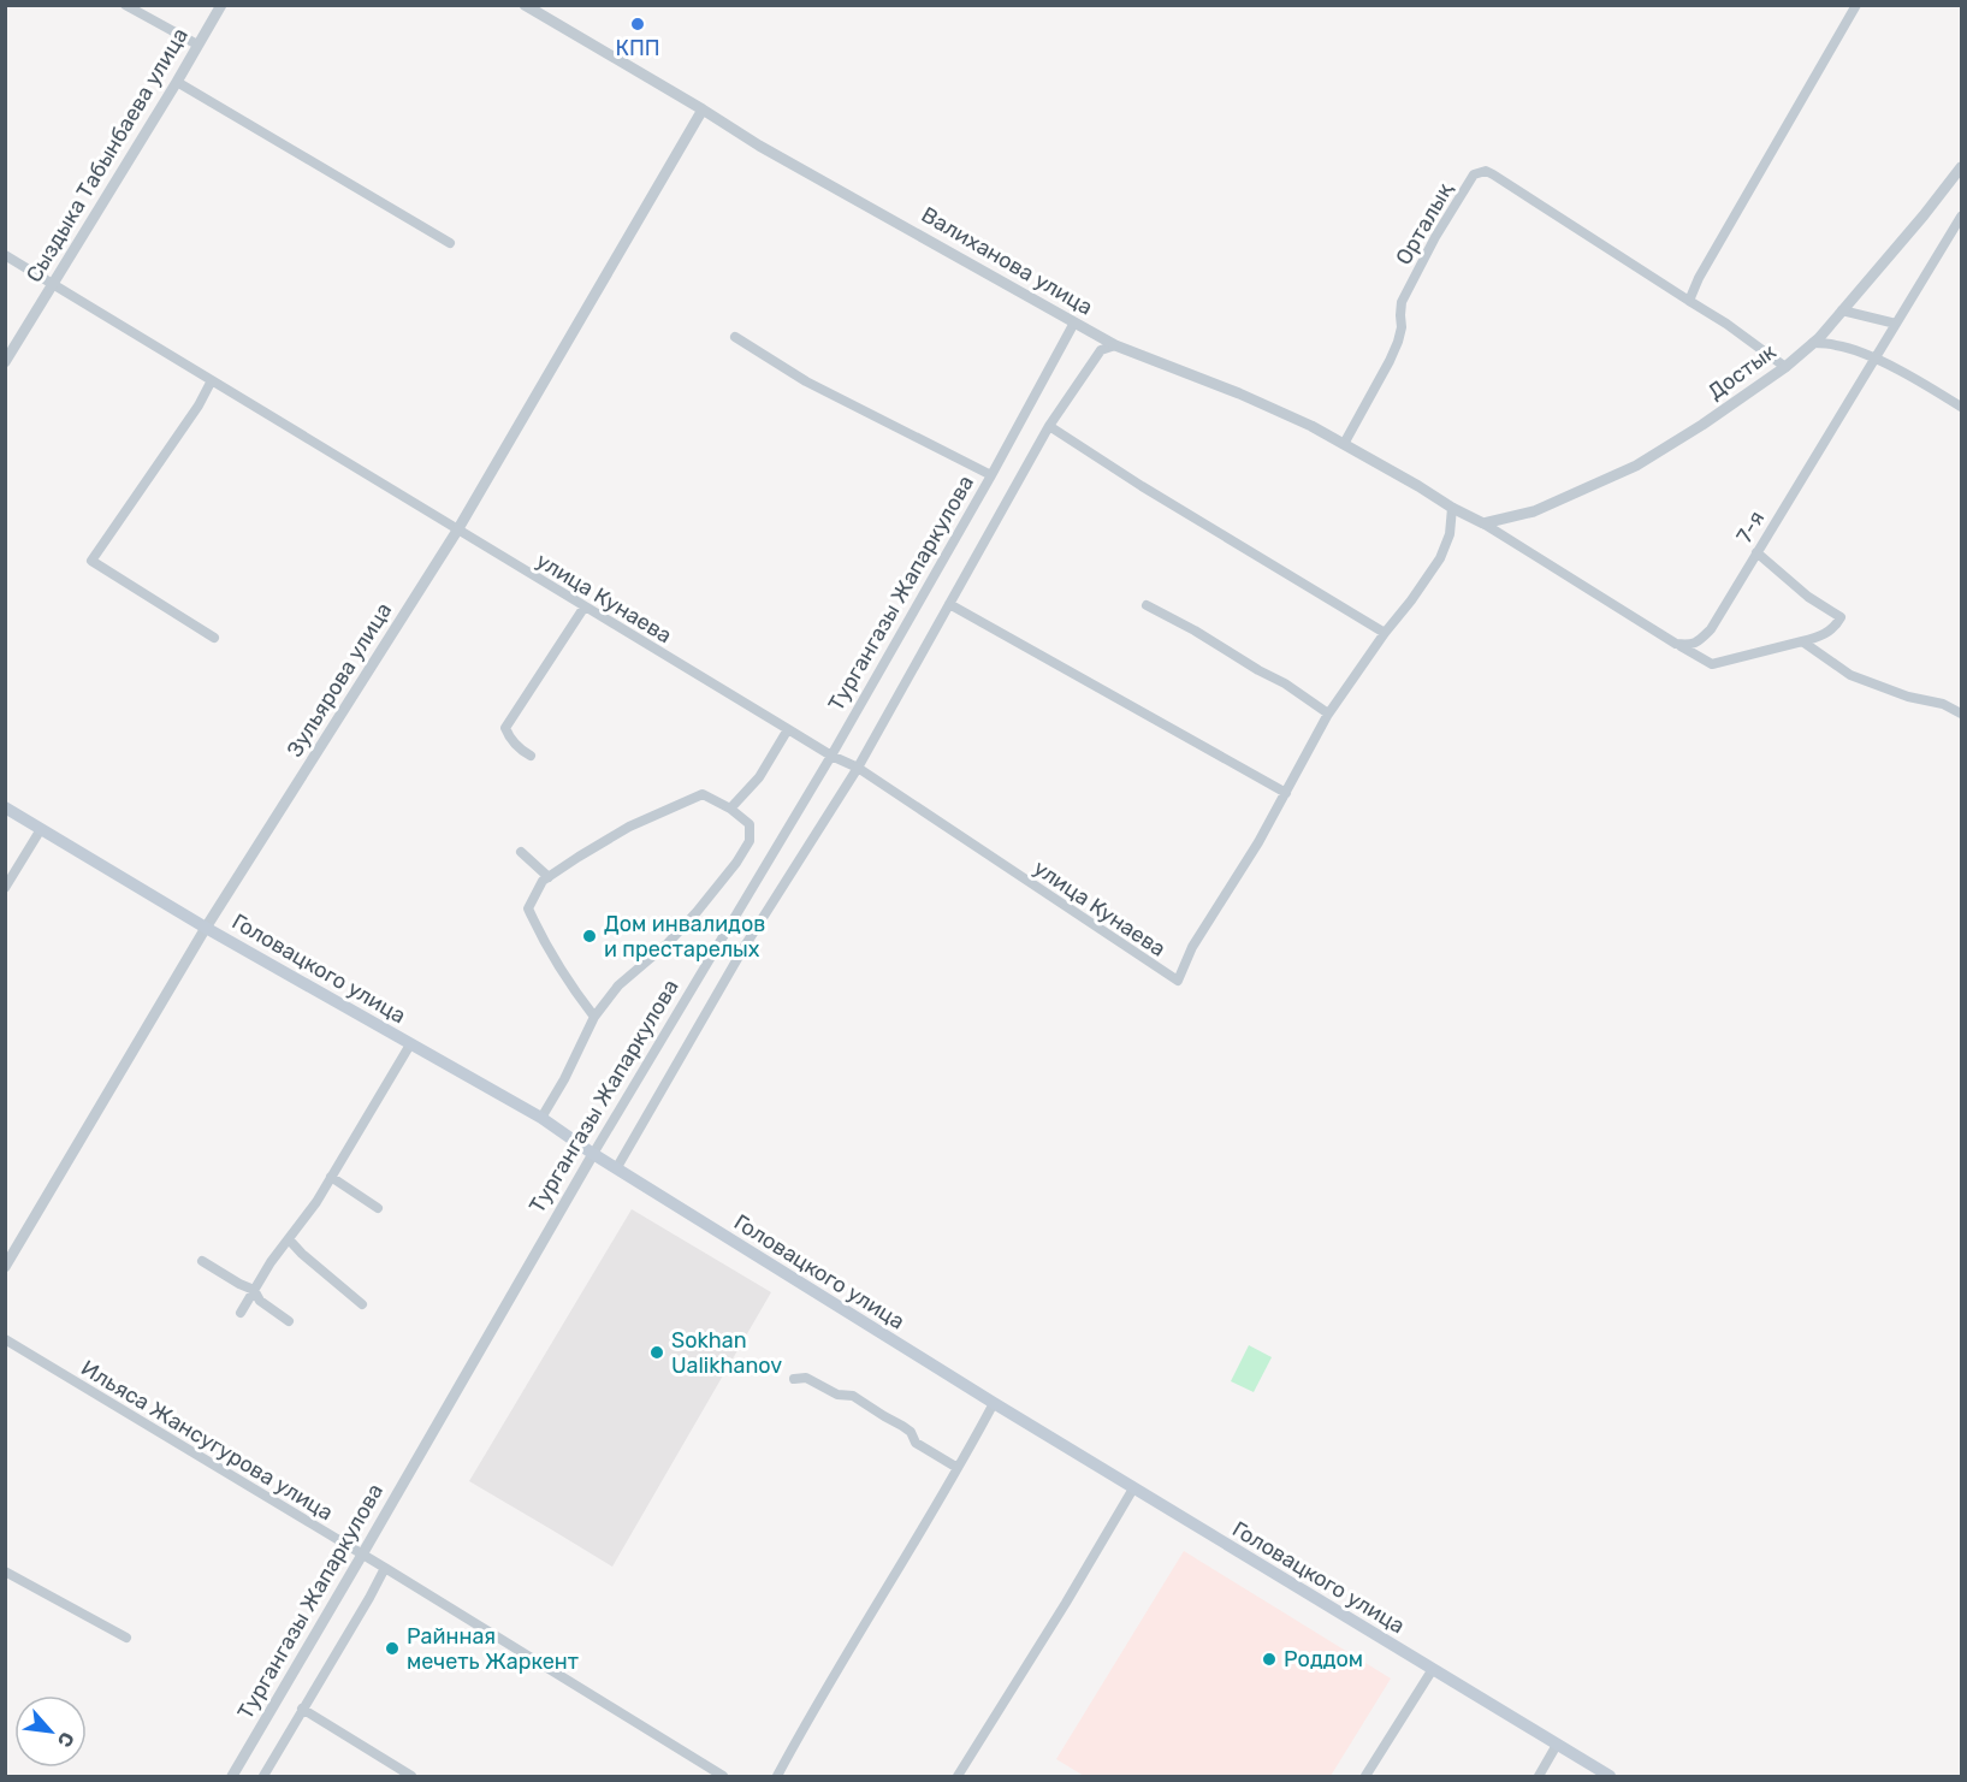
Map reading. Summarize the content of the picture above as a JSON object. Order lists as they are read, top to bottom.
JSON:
{
  "streets": {
    "main road": ["Головацкого улица"],
    "street": [
      "Сыздыка Табынбаева улица",
      "Орталық",
      "Валиханова улица",
      "Достык",
      "7-я",
      "Тургангазы Жапаркулова",
      "улица Кунаева",
      "Зульярова улица",
      "Ильяса Жансугурова улица"
    ]
  },
  "crossings": [
    ["Сыздыка Табынбаева улица", "улица Кунаева"],
    ["Орталық", "Валиханова улица"],
    ["Валиханова улица", "Достык"],
    ["Валиханова улица", "Тургангазы Жапаркулова"],
    ["Валиханова улица", "Зульярова улица"],
    ["Тургангазы Жапаркулова", "улица Кунаева"],
    ["Тургангазы Жапаркулова", "Головацкого улица"],
    ["Тургангазы Жапаркулова", "Ильяса Жансугурова улица"],
    ["улица Кунаева", "Зульярова улица"],
    ["Зульярова улица", "Головацкого улица"]
  ],
  "places": [
    "КПП",
    "Дом инвалидов и престарелых",
    "Sokhan Ualikhanov",
    "Райнная мечеть Жаркент",
    "Роддом"
  ],
  "north": "bottom right"
}
